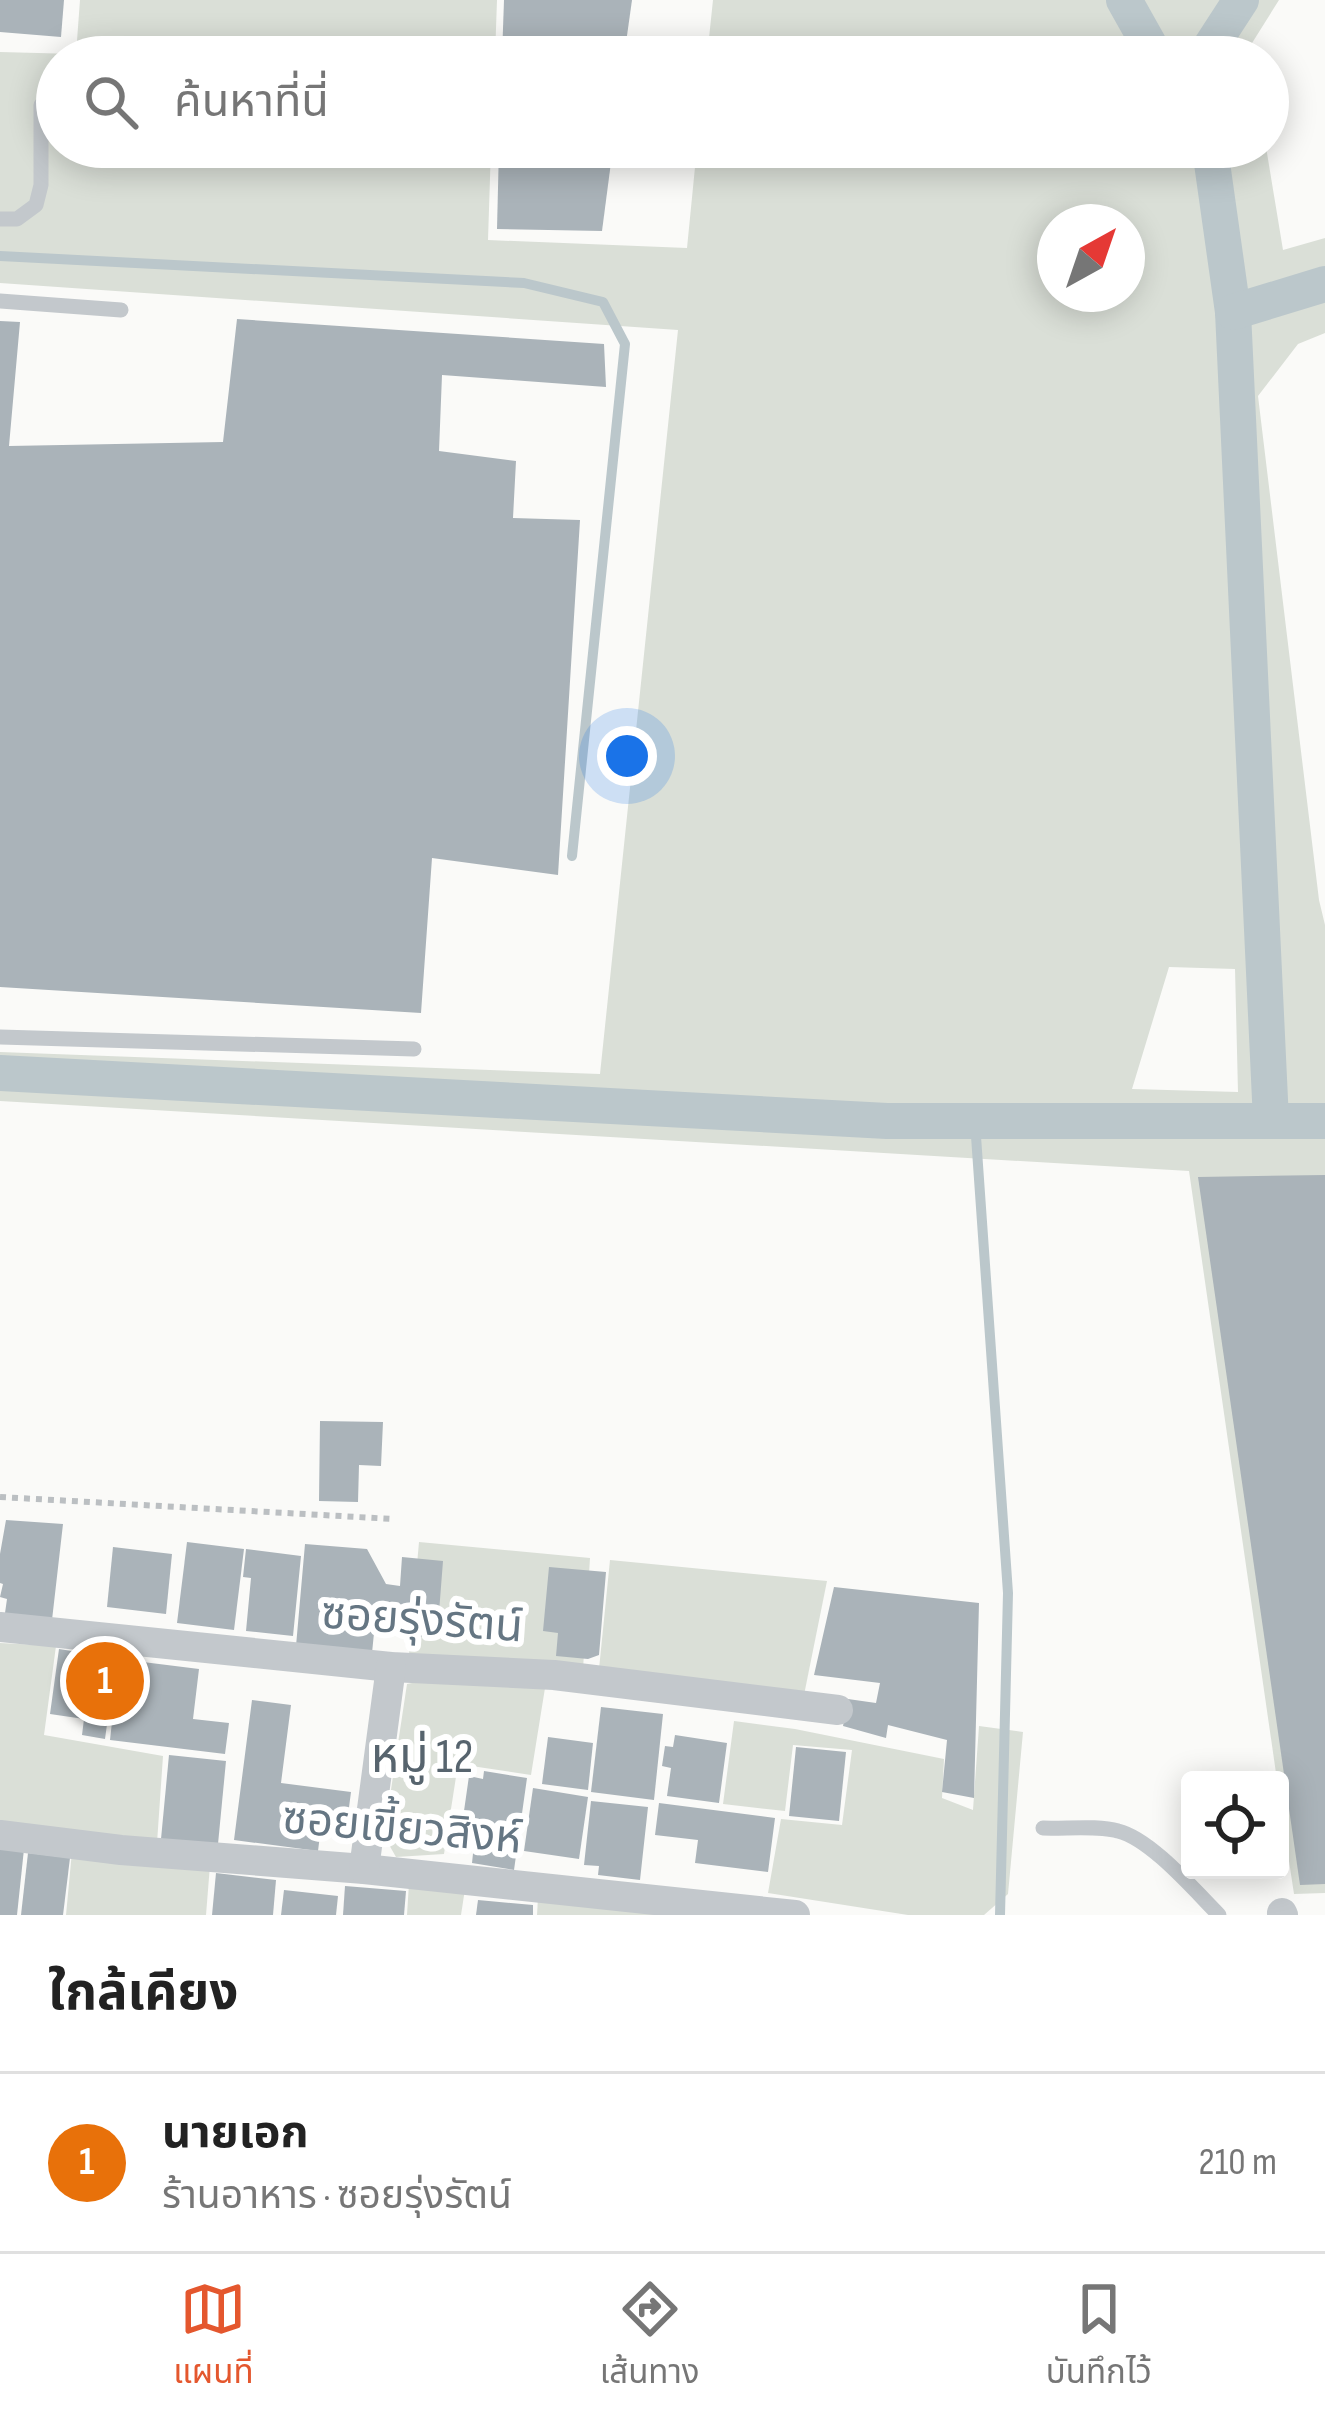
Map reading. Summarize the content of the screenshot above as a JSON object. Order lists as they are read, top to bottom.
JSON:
{
  "streets": {
    "street": ["ซอยรุ่งรัตน์", "ซอยเขี้ยวสิงห์"]
  },
  "districts": ["หมู่ 12"],
  "north": "top right",
  "page": {
    "search": "ค้นหาที่นี่",
    "pins": "1",
    "heading": "ใกล้เคียง",
    "list": [
      {
        "mark": "1",
        "name": "นายเอก",
        "note": "ร้านอาหาร · ซอยรุ่งรัตน์",
        "value": "210 m"
      }
    ],
    "nav": ["แผนที่", "เส้นทาง", "บันทึกไว้"]
  }
}
